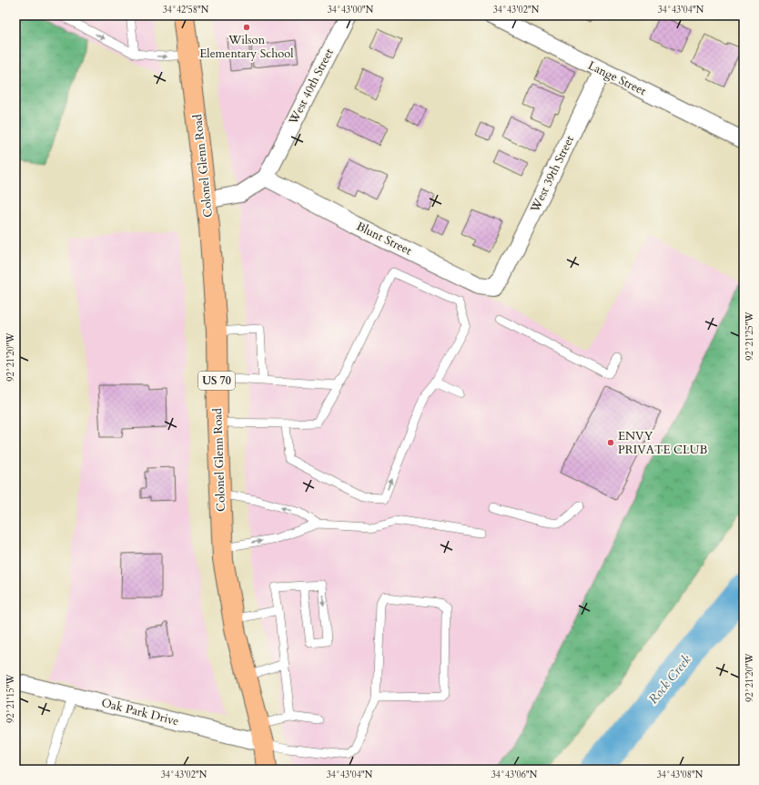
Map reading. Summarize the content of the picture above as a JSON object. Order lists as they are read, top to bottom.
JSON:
{
  "streets": {
    "main road": ["Colonel Glenn Road", "US 70"],
    "street": [
      "Lange Street",
      "West 40th Street",
      "West 39th Street",
      "Blunt Street",
      "Oak Park Drive"
    ]
  },
  "crossings": [
    ["Lange Street", "West 39th Street"],
    ["West 40th Street", "Blunt Street"],
    ["Colonel Glenn Road", "Oak Park Drive"],
    ["West 39th Street", "Blunt Street"]
  ],
  "water": ["Rock Creek"],
  "places": ["Wilson Elementary School", "ENVY PRIVATE CLUB"],
  "coordinates": [
    "34°42'58\"N",
    "34°43'00\"N",
    "34°43'02\"N",
    "34°43'04\"N",
    "92°21'25\"W",
    "92°21'20\"W",
    "92°21'15\"W",
    "34°43'06\"N",
    "34°43'08\"N"
  ]
}
